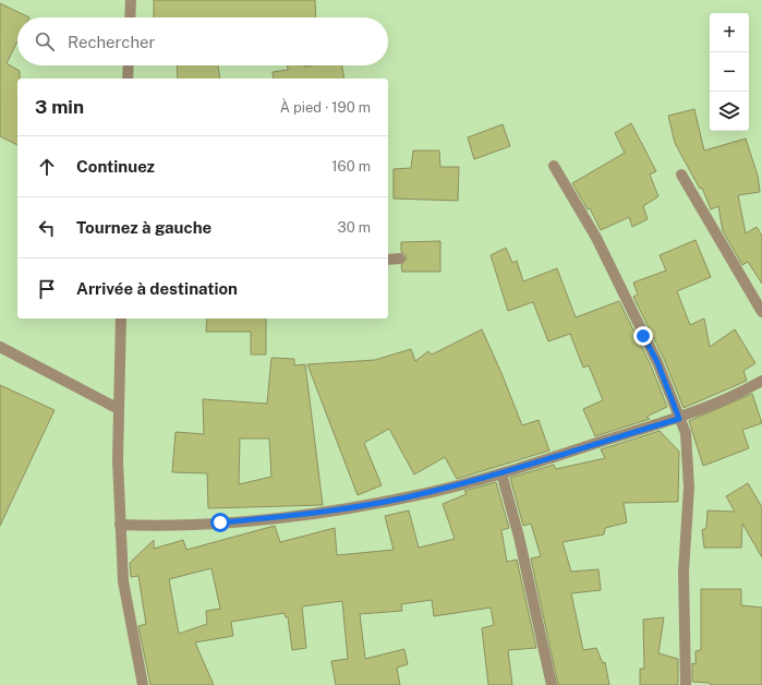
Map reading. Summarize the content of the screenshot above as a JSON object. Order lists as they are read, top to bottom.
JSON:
{
  "page": {
    "map_buttons": ["+", "−"],
    "search": "Rechercher",
    "heading": ["3 min", "À pied · 190 m"],
    "list": [
      ["Continuez", "160 m"],
      ["Tournez à gauche", "30 m"],
      "Arrivée à destination"
    ]
  }
}
